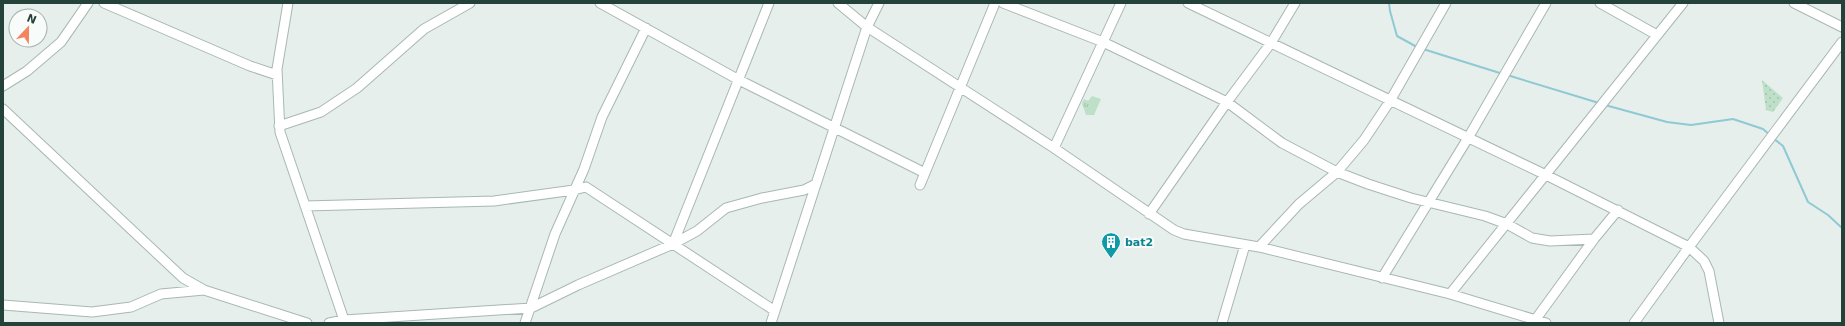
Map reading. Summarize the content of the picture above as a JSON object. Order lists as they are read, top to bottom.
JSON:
{
  "places": {
    "building": ["bat2"]
  },
  "north": "top"
}
